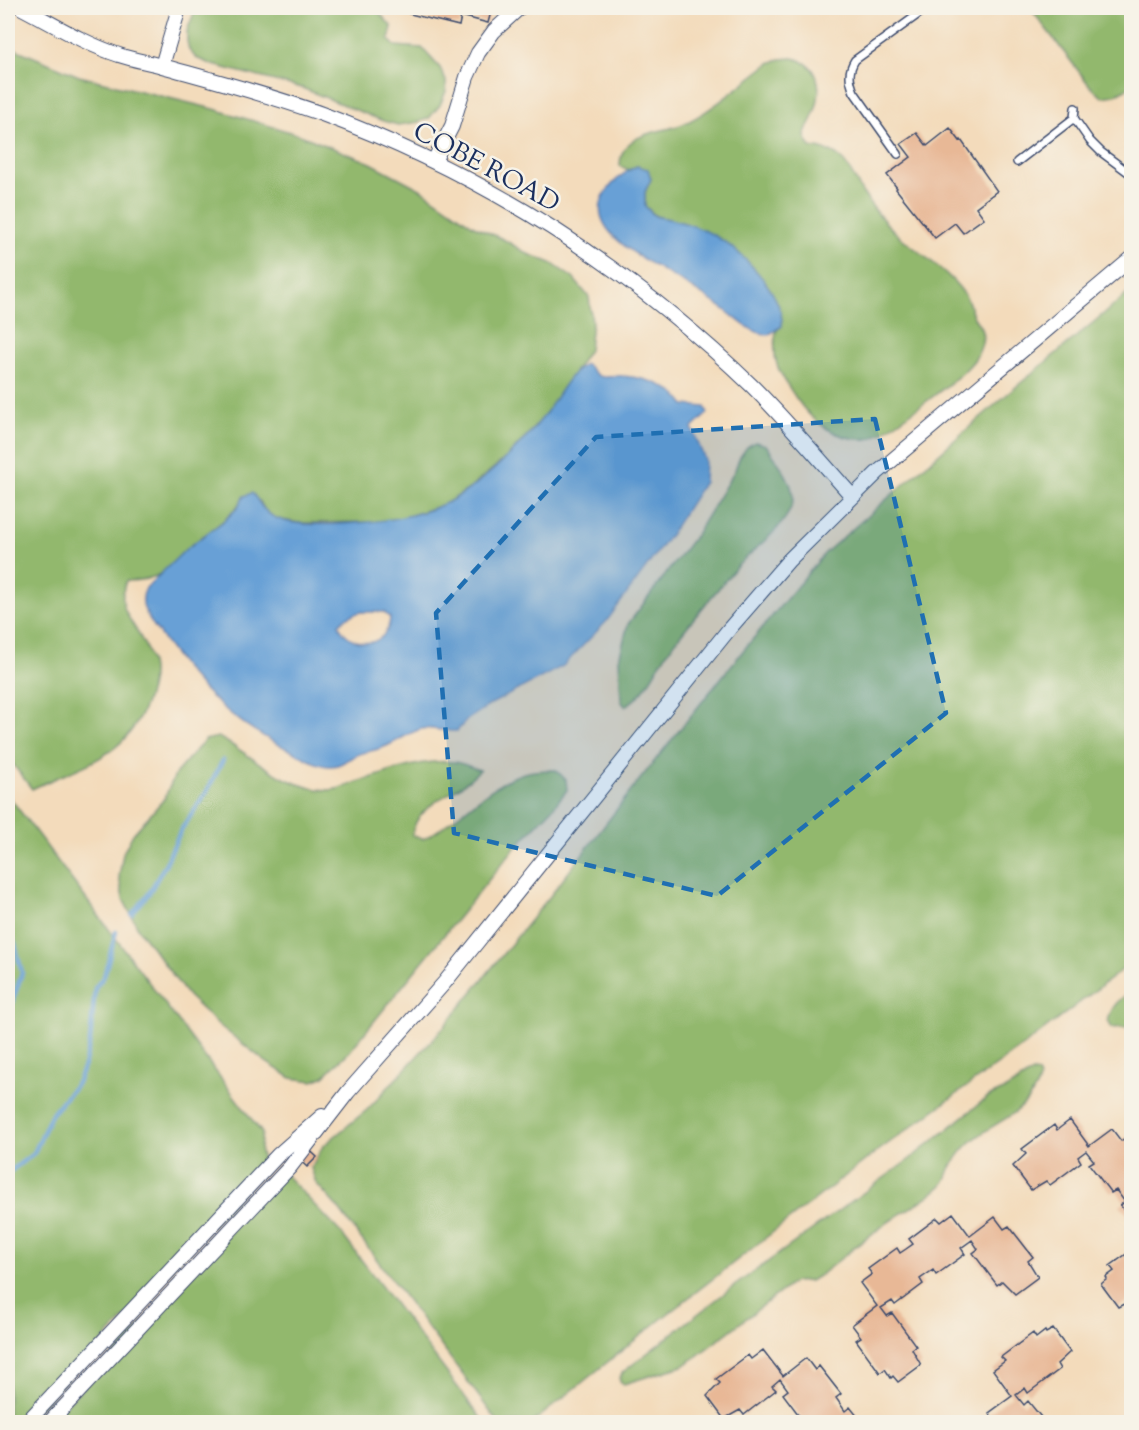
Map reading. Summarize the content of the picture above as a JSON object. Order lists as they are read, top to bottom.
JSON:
{
  "streets": {
    "street": ["COBE ROAD"]
  }
}
